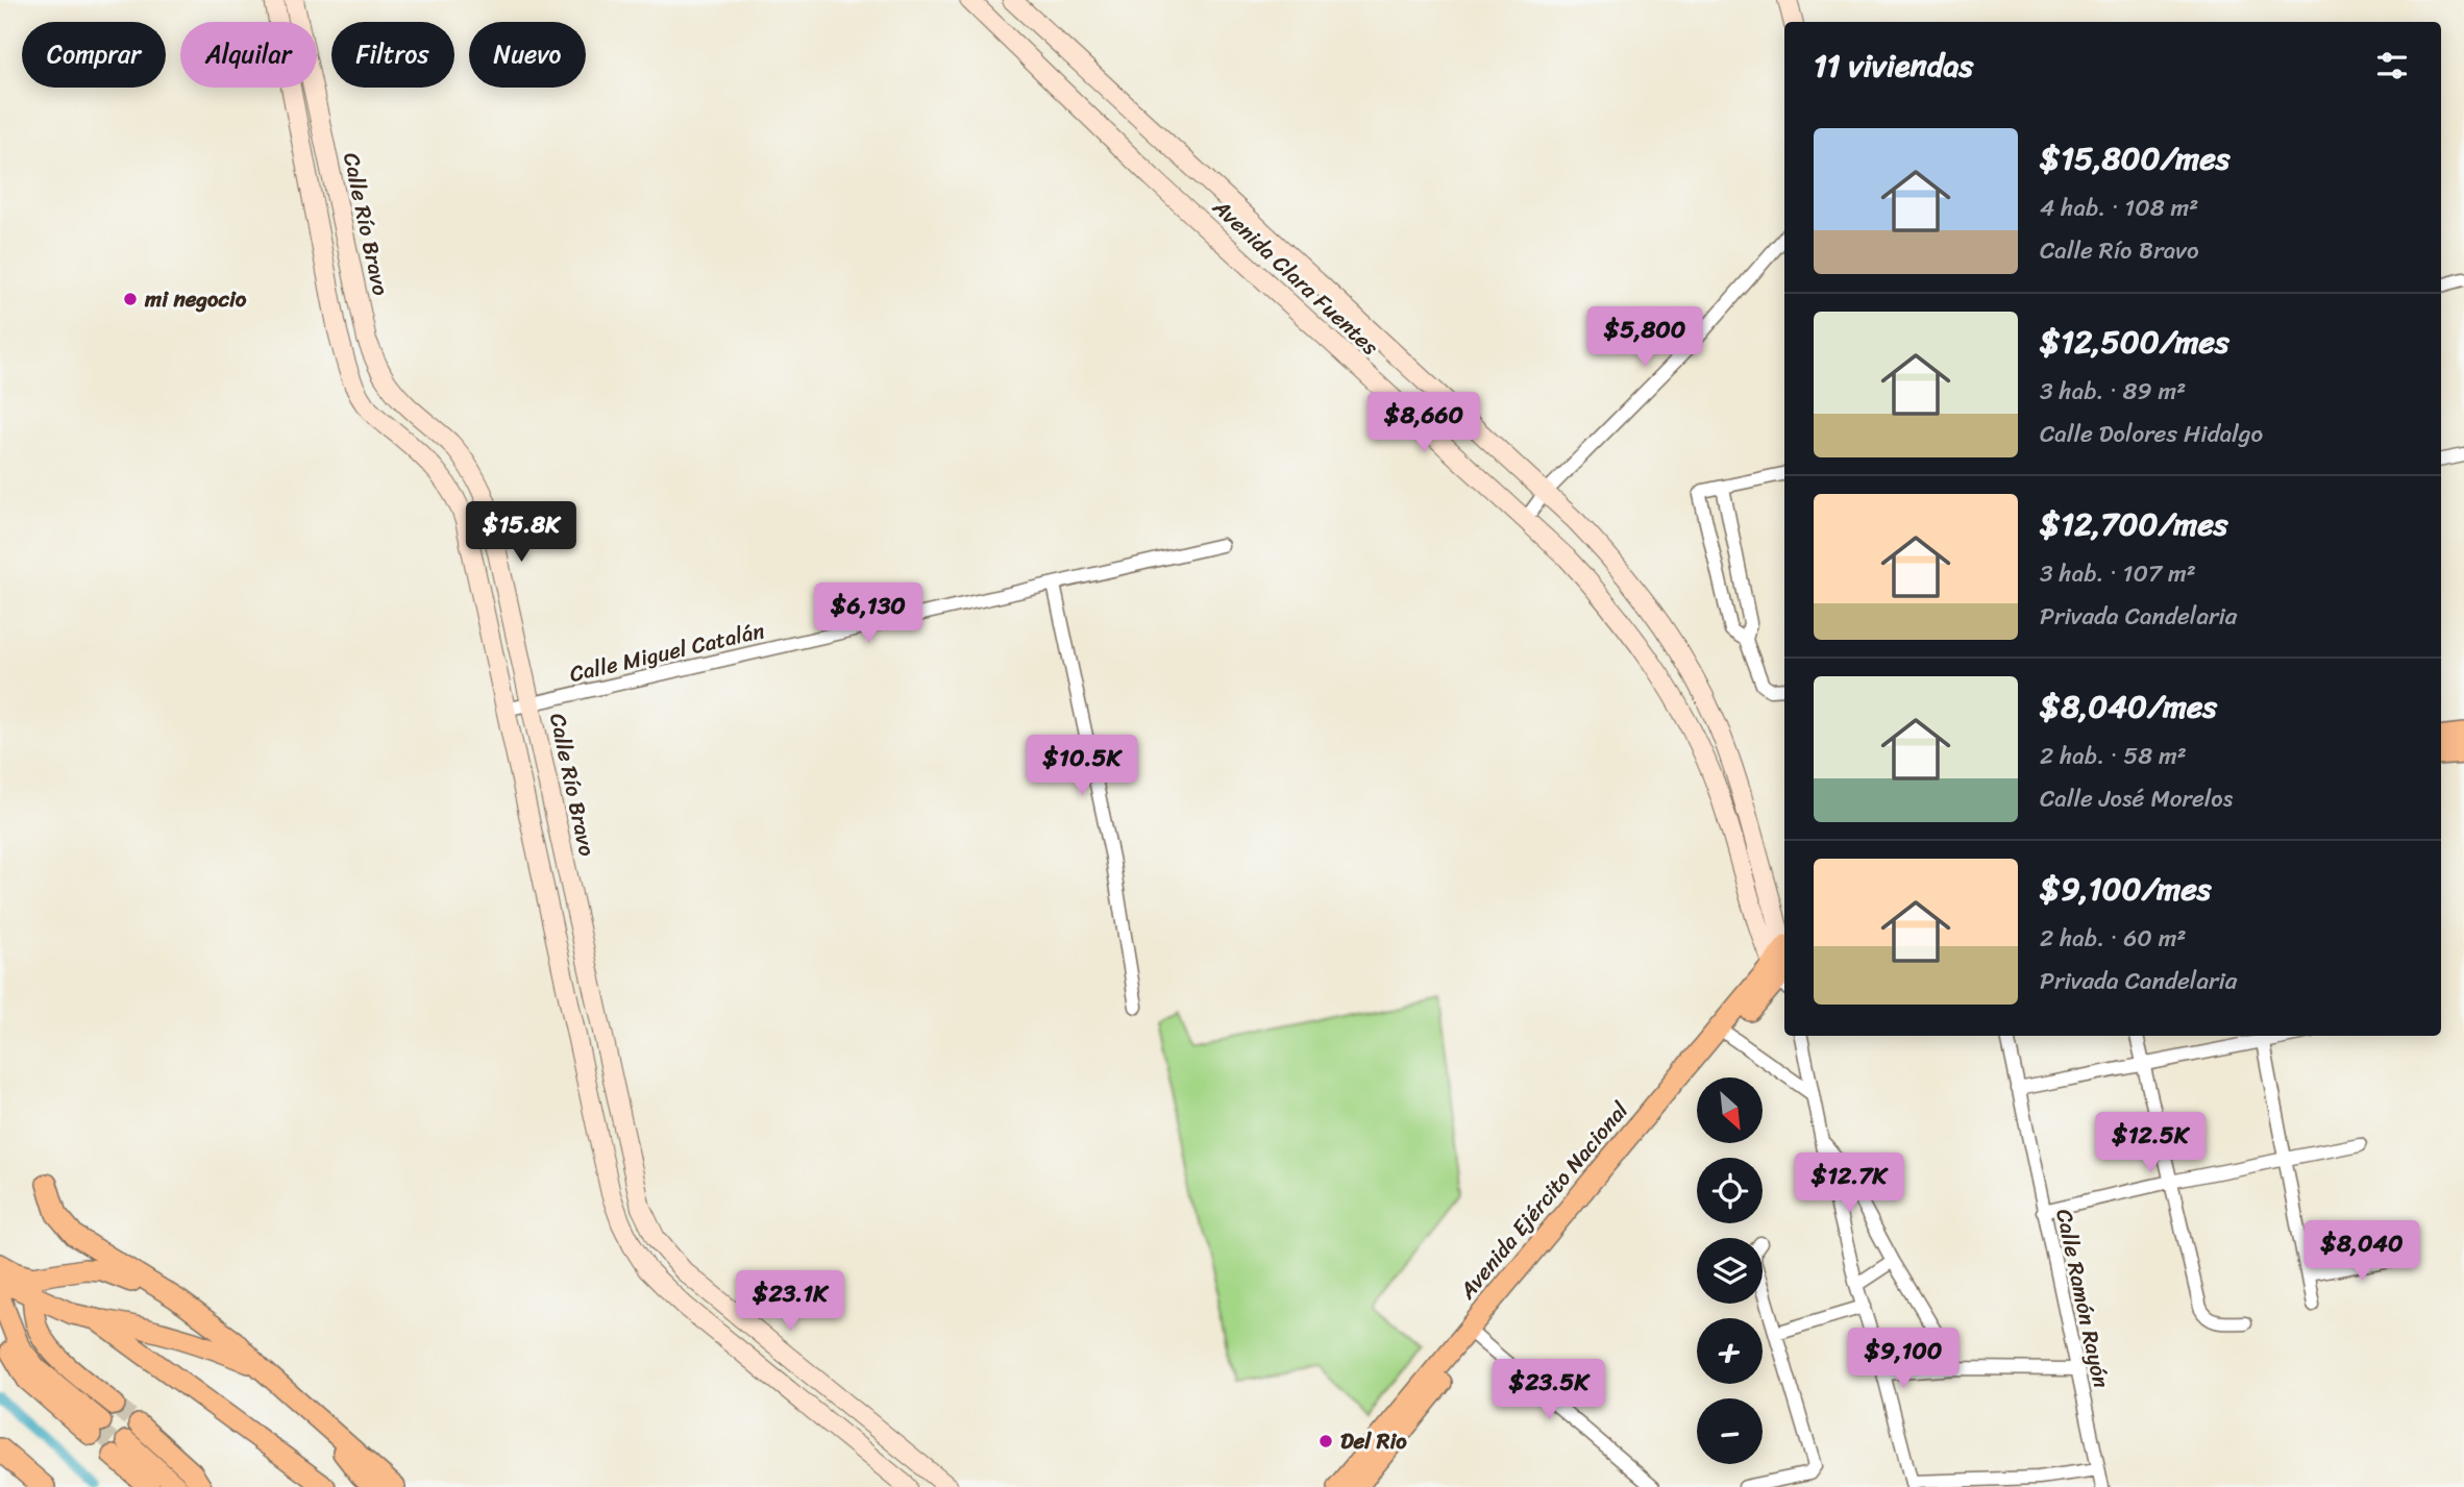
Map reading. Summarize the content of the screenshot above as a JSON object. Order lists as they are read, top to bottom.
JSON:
{
  "streets": {
    "main road": ["Avenida Ejército Nacional"],
    "street": [
      "Calle Río Bravo",
      "Avenida Clara Fuentes",
      "Calle Miguel Catalán",
      "Calle Ramón Rayón"
    ]
  },
  "crossings": [
    ["Calle Río Bravo", "Calle Miguel Catalán"],
    ["Avenida Clara Fuentes", "Avenida Ejército Nacional"]
  ],
  "places": ["mi negocio", "Del Rio"],
  "north": "bottom right",
  "page": {
    "chip": [
      "Comprar",
      "Alquilar",
      "Filtros",
      "Nuevo"
    ],
    "heading": "11 viviendas",
    "list": [
      {
        "name": "$15,800/mes",
        "note": "4 hab. · 108 m² · Calle Río Bravo"
      },
      {
        "name": "$12,500/mes",
        "note": "3 hab. · 89 m² · Calle Dolores Hidalgo"
      },
      {
        "name": "$12,700/mes",
        "note": "3 hab. · 107 m² · Privada Candelaria"
      },
      {
        "name": "$8,040/mes",
        "note": "2 hab. · 58 m² · Calle José Morelos"
      },
      {
        "name": "$9,100/mes",
        "note": "2 hab. · 60 m² · Privada Candelaria"
      }
    ],
    "price": [
      "$5,800",
      "$8,660",
      "$15.8K",
      "$6,130",
      "$10.5K",
      "$12.5K",
      "$12.7K",
      "$8,040",
      "$23.1K",
      "$9,100",
      "$23.5K"
    ],
    "map_buttons": ["+", "−"]
  }
}
